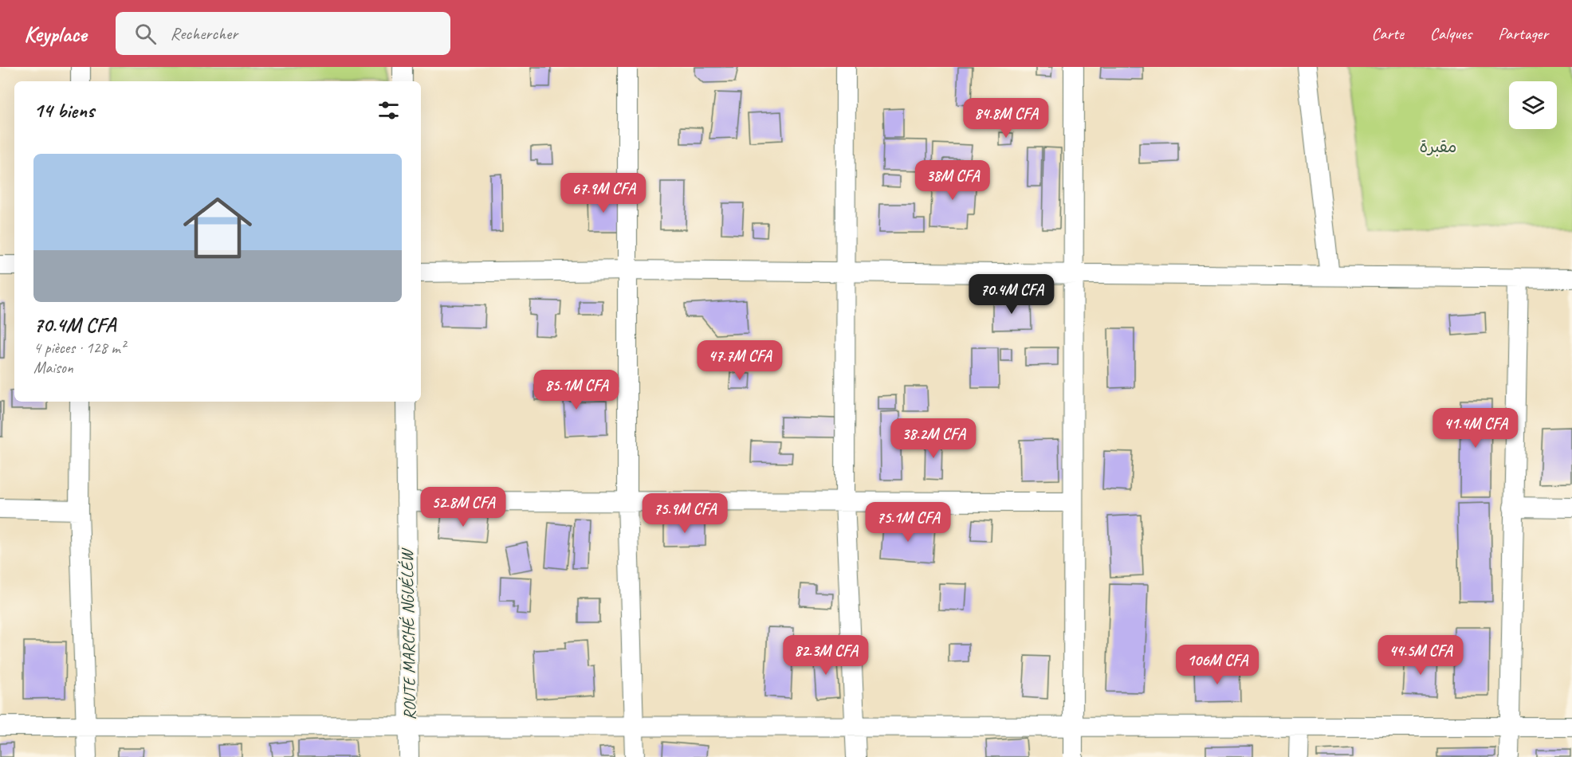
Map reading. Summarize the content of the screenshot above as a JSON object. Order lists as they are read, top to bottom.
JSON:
{
  "streets": {
    "street": ["ROUTE MARCHÉ NGUÉLÉW"]
  },
  "parks": ["مقبرة"],
  "page": {
    "header": "Keyplace",
    "search": "Rechercher",
    "nav": ["Carte", "Calques", "Partager"],
    "heading": "14 biens",
    "price": [
      "84.8M CFA",
      "38M CFA",
      "67.9M CFA",
      "70.4M CFA",
      "47.7M CFA",
      "85.1M CFA",
      "41.4M CFA",
      "38.2M CFA",
      "52.8M CFA",
      "75.9M CFA",
      "75.1M CFA",
      "82.3M CFA",
      "44.5M CFA",
      "106M CFA"
    ],
    "list": [
      {
        "name": "70.4M CFA",
        "note": "4 pièces · 128 m² · Maison"
      }
    ]
  }
}
